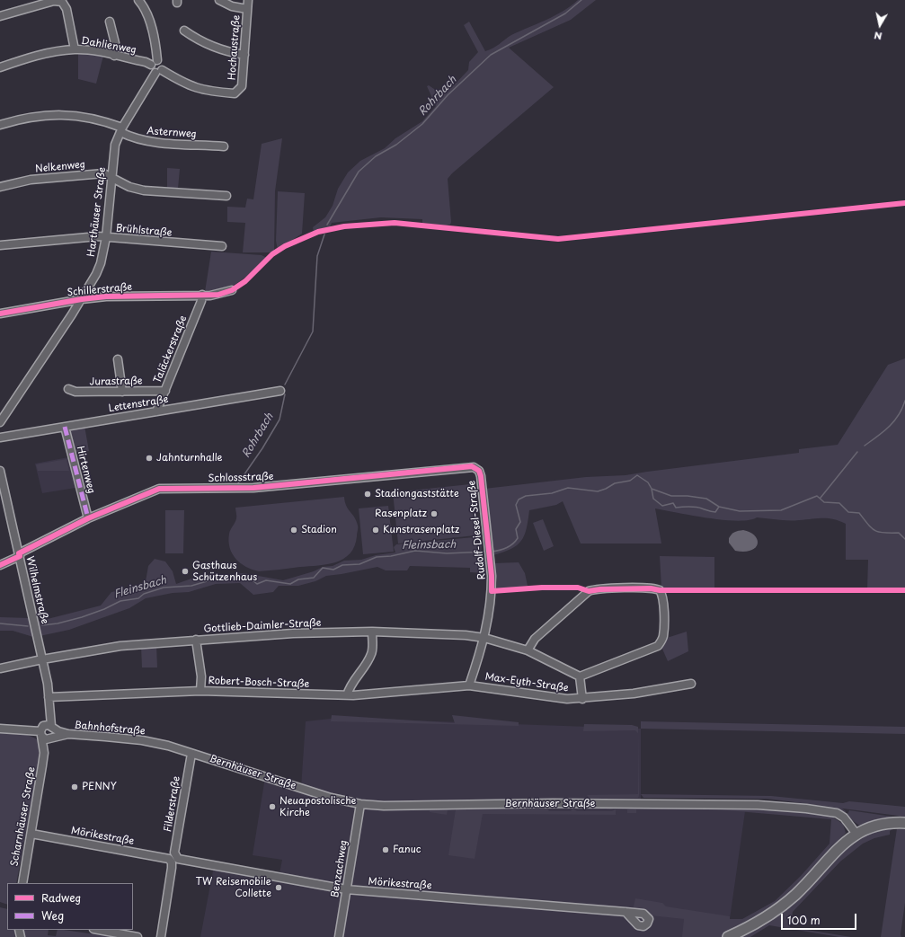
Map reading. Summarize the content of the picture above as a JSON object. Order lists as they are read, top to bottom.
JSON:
{
  "streets": {
    "street": [
      "Dahlienweg",
      "Hochaustraße",
      "Asternweg",
      "Nelkenweg",
      "Harthäuser Straße",
      "Brühlstraße",
      "Schillerstraße",
      "Taläckerstraße",
      "Jurastraße",
      "Lettenstraße",
      "Hirtenweg",
      "Schlossstraße",
      "Rudolf-Diesel-Straße",
      "Wilhelmstraße",
      "Gottlieb-Daimler-Straße",
      "Robert-Bosch-Straße",
      "Max-Eyth-Straße",
      "Bahnhofstraße",
      "Bernhäuser Straße",
      "Filderstraße",
      "Scharnhäuser Straße",
      "Mörikestraße",
      "Benzachweg"
    ]
  },
  "crossings": [
    ["Hochaustraße", "Harthäuser Straße"],
    ["Asternweg", "Harthäuser Straße"],
    ["Nelkenweg", "Harthäuser Straße"],
    ["Harthäuser Straße", "Brühlstraße"],
    ["Harthäuser Straße", "Schillerstraße"],
    ["Schillerstraße", "Taläckerstraße"],
    ["Taläckerstraße", "Jurastraße"],
    ["Taläckerstraße", "Lettenstraße"],
    ["Lettenstraße", "Hirtenweg"],
    ["Hirtenweg", "Schlossstraße"],
    ["Schlossstraße", "Rudolf-Diesel-Straße"],
    ["Schlossstraße", "Wilhelmstraße"],
    ["Rudolf-Diesel-Straße", "Gottlieb-Daimler-Straße"],
    ["Rudolf-Diesel-Straße", "Robert-Bosch-Straße"],
    ["Rudolf-Diesel-Straße", "Max-Eyth-Straße"],
    ["Wilhelmstraße", "Gottlieb-Daimler-Straße"],
    ["Wilhelmstraße", "Robert-Bosch-Straße"],
    ["Wilhelmstraße", "Bahnhofstraße"],
    ["Wilhelmstraße", "Scharnhäuser Straße"],
    ["Gottlieb-Daimler-Straße", "Max-Eyth-Straße"],
    ["Robert-Bosch-Straße", "Max-Eyth-Straße"],
    ["Bahnhofstraße", "Bernhäuser Straße"],
    ["Bahnhofstraße", "Filderstraße"],
    ["Bahnhofstraße", "Scharnhäuser Straße"],
    ["Bernhäuser Straße", "Filderstraße"],
    ["Bernhäuser Straße", "Benzachweg"],
    ["Filderstraße", "Mörikestraße"],
    ["Scharnhäuser Straße", "Mörikestraße"],
    ["Mörikestraße", "Benzachweg"]
  ],
  "water": ["Rohrbach", "Fleinsbach"],
  "places": [
    "Jahnturnhalle",
    "Stadiongaststätte",
    "Rasenplatz",
    "Stadion",
    "Kunstrasenplatz",
    "Gasthaus Schützenhaus",
    "PENNY",
    "Neuapostolische Kirche",
    "Fanuc",
    "TW Reisemobile Collette"
  ],
  "legend": ["Radweg", "Weg"],
  "scale_bar": "100 m",
  "north": "bottom"
}
